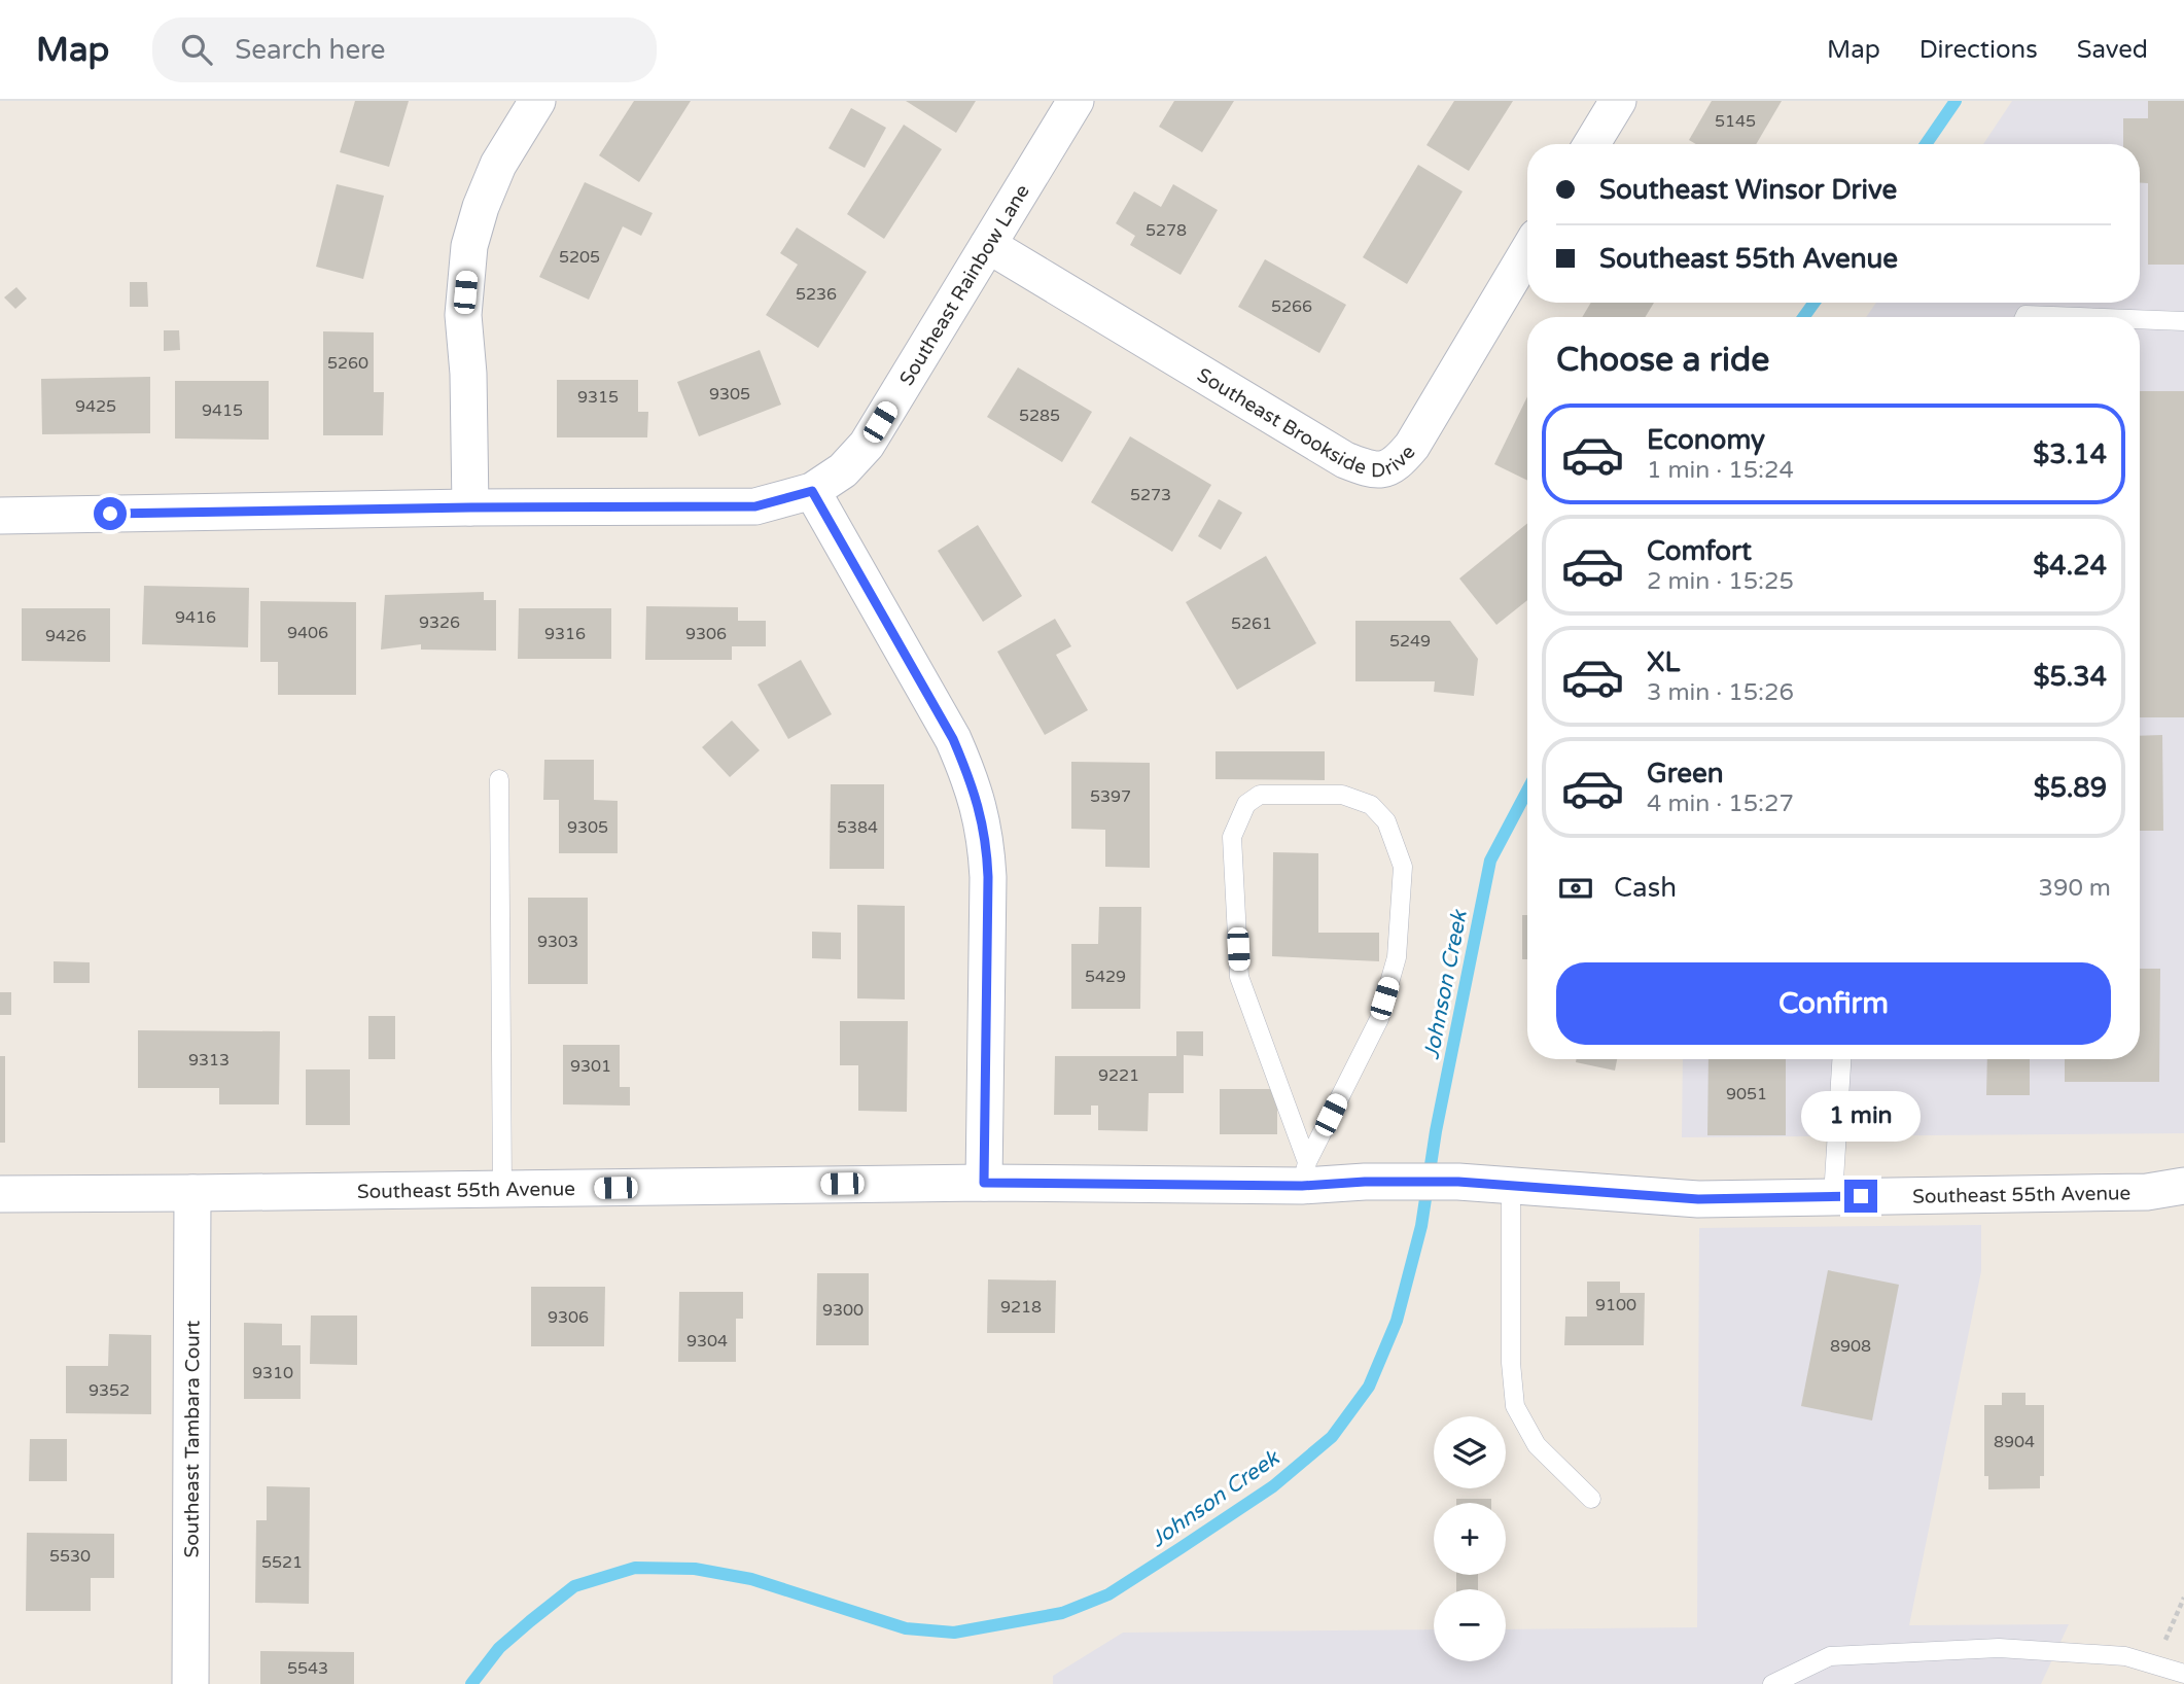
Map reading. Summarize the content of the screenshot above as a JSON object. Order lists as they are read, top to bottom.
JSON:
{
  "streets": {
    "street": [
      "Southeast Rainbow Lane",
      "Southeast Brookside Drive",
      "Southeast 55th Avenue",
      "Southeast Tambara Court"
    ]
  },
  "crossings": [
    ["Southeast Rainbow Lane", "Southeast Brookside Drive"],
    ["Southeast 55th Avenue", "Southeast Tambara Court"]
  ],
  "water": ["Johnson Creek"],
  "house_numbers": [
    "5145",
    "5278",
    "5205",
    "5236",
    "5266",
    "5260",
    "9305",
    "9315",
    "9425",
    "9415",
    "5285",
    "5273",
    "9416",
    "9326",
    "5261",
    "9406",
    "9316",
    "9306",
    "9426",
    "5249",
    "5397",
    "9305",
    "5384",
    "9303",
    "5429",
    "9313",
    "9301",
    "9221",
    "9051",
    "9100",
    "9218",
    "9300",
    "9306",
    "9304",
    "8908",
    "9310",
    "9352",
    "8904",
    "5530",
    "5521",
    "5543"
  ],
  "page": {
    "header": "Map",
    "search": "Search here",
    "nav": ["Map", "Directions", "Saved"],
    "banner": ["Southeast Winsor Drive", "Southeast 55th Avenue"],
    "heading": "Choose a ride",
    "list": [
      {
        "name": "Economy",
        "note": "1 min · 15:24",
        "value": "$3.14"
      },
      {
        "name": "Comfort",
        "note": "2 min · 15:25",
        "value": "$4.24"
      },
      {
        "name": "XL",
        "note": "3 min · 15:26",
        "value": "$5.34"
      },
      {
        "name": "Green",
        "note": "4 min · 15:27",
        "value": "$5.89"
      }
    ],
    "pay": ["Cash", "390 m"],
    "buttons": "Confirm",
    "bubble": "1 min",
    "map_buttons": ["+", "−"]
  }
}
